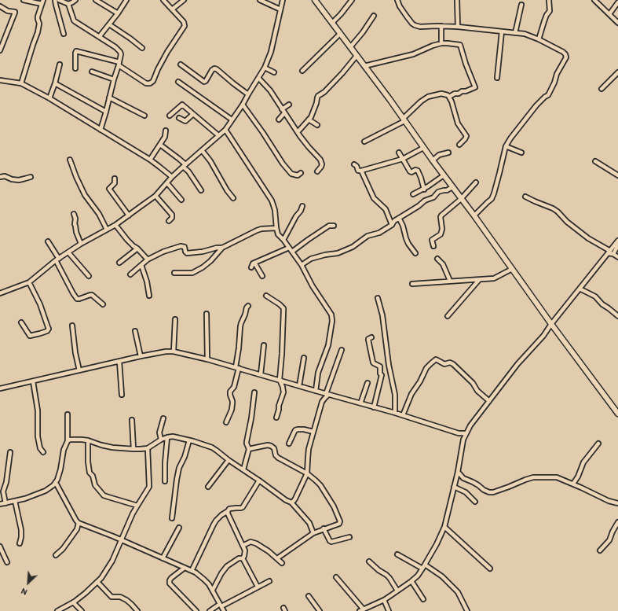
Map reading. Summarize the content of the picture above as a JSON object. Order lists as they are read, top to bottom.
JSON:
{
  "north": "bottom left"
}
